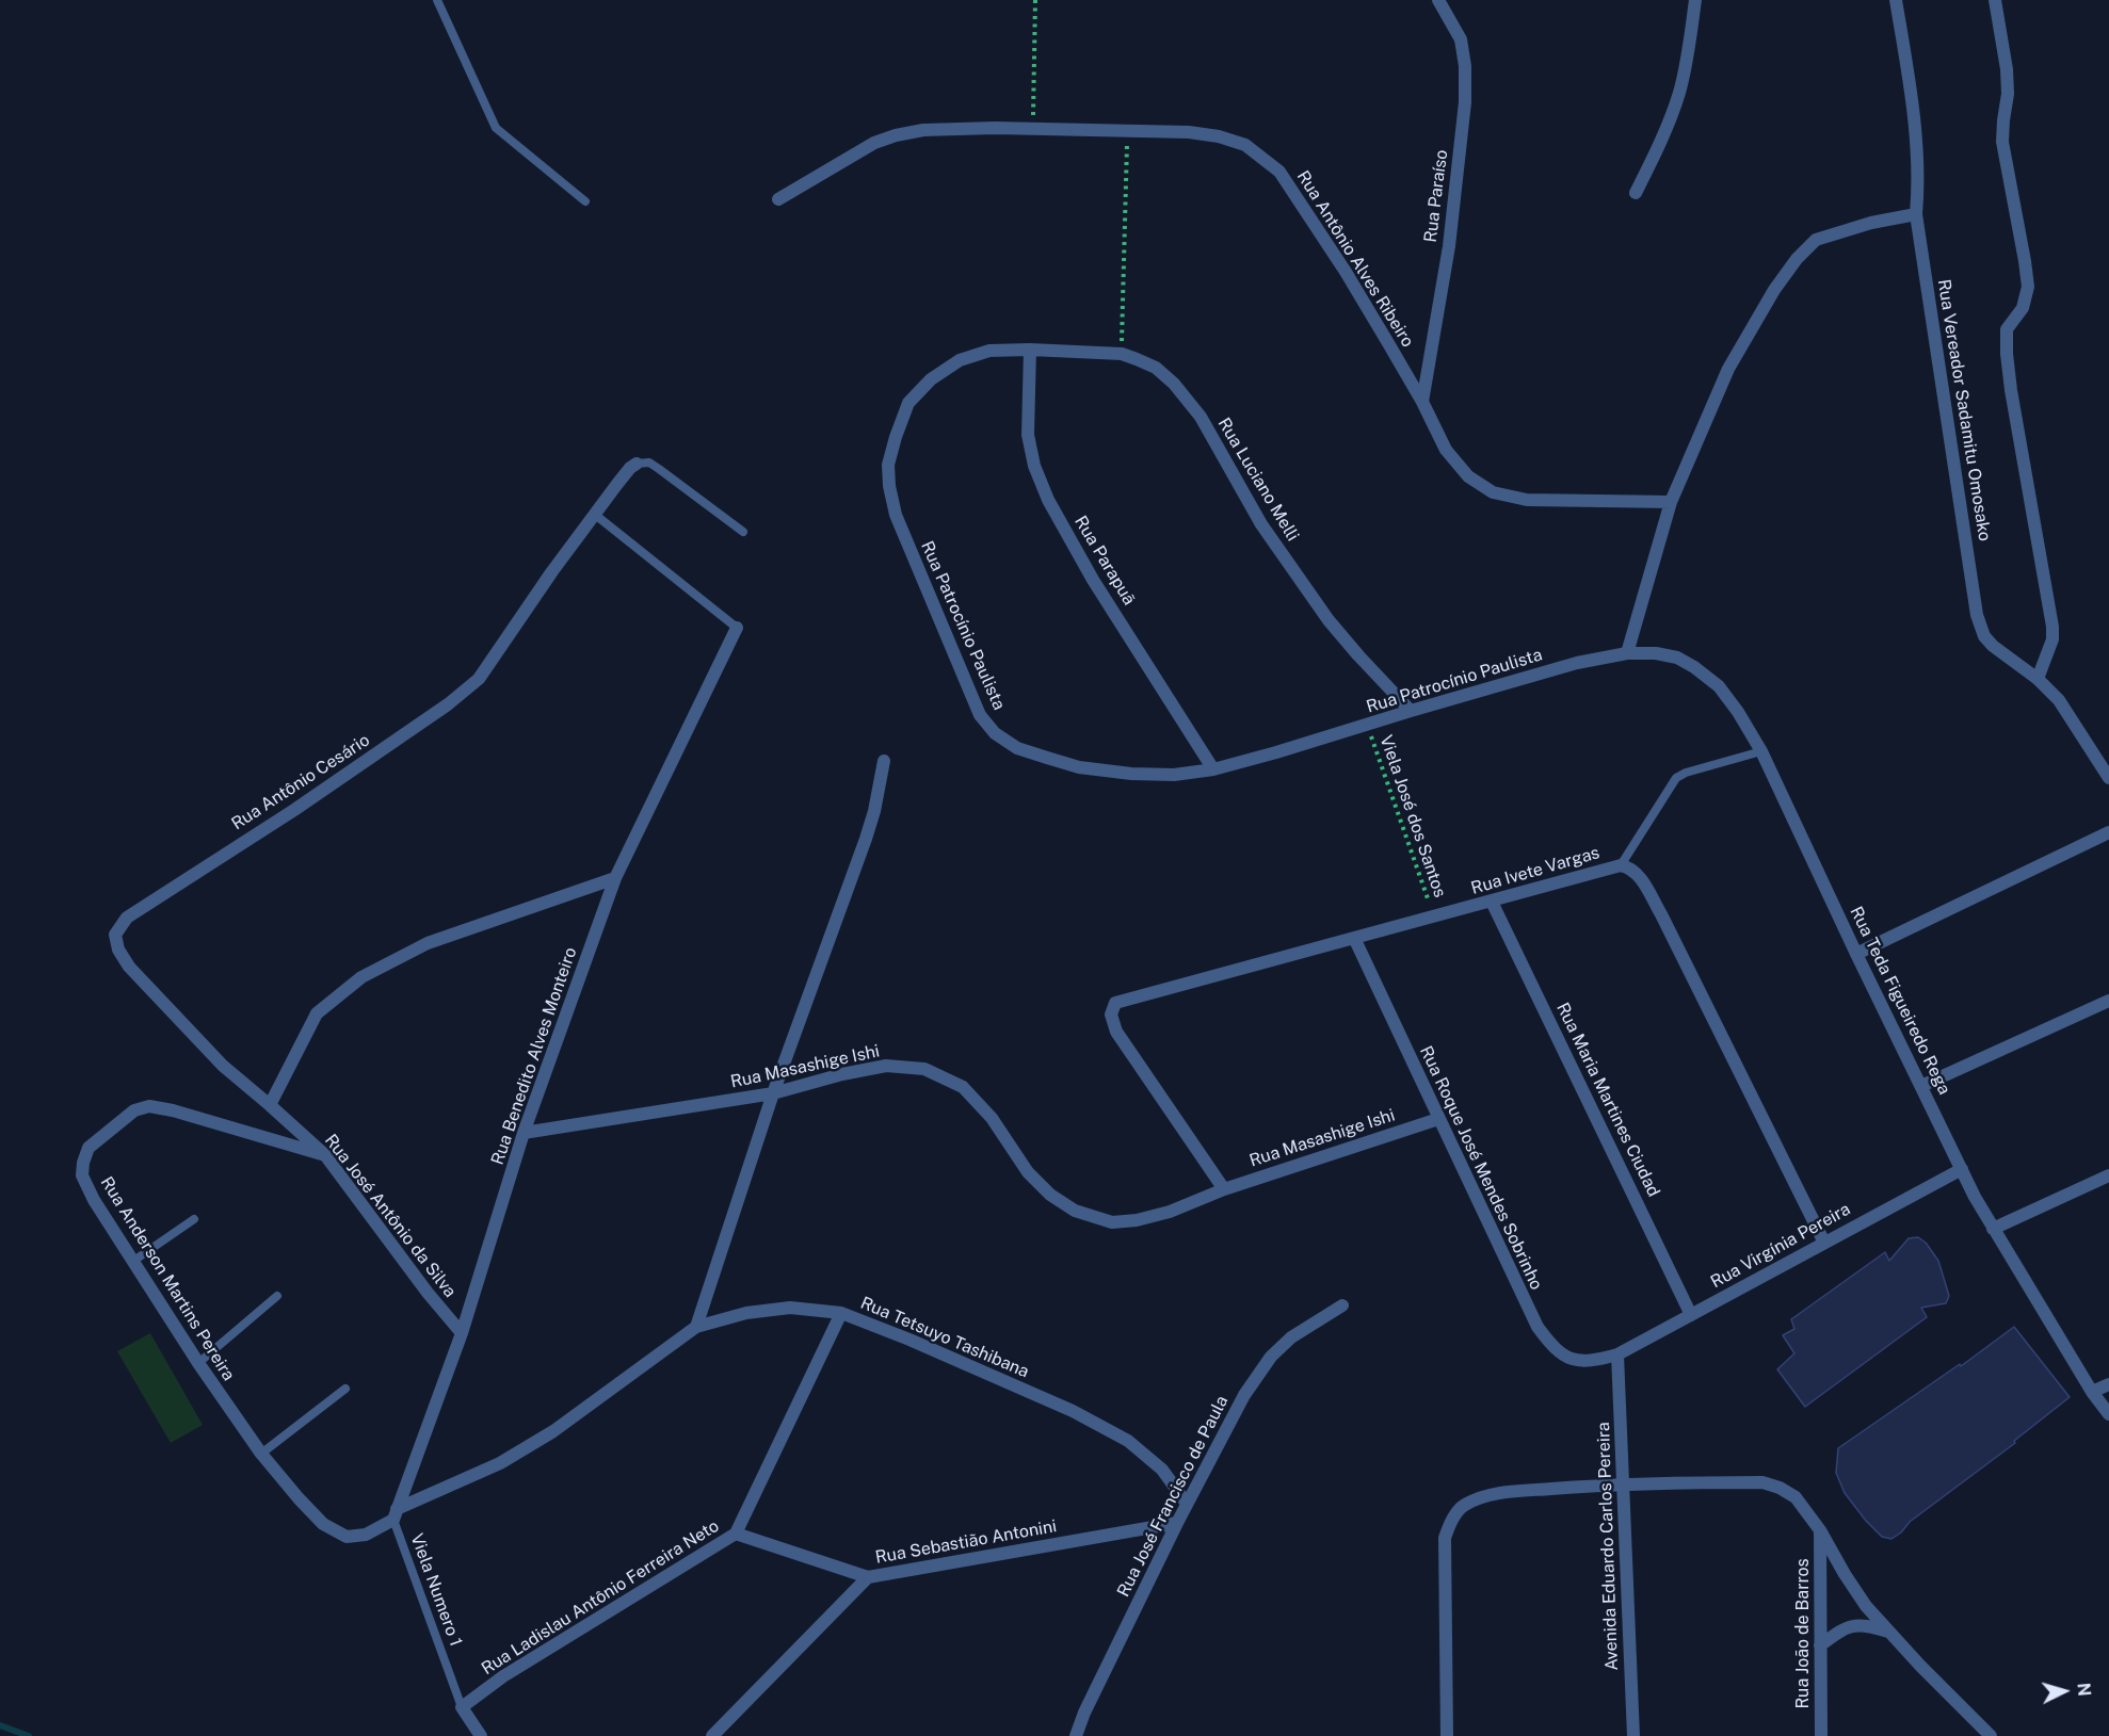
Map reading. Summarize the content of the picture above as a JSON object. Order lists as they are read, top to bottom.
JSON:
{
  "streets": {
    "street": [
      "Rua Paraíso",
      "Rua Antônio Alves Ribeiro",
      "Rua Vereador Sadamitu Omosako",
      "Rua Luciano Melli",
      "Rua Parapuã",
      "Rua Patrocínio Paulista",
      "Rua Antônio Cesário",
      "Rua Ivete Vargas",
      "Rua Teda Figueiredo Rega",
      "Rua Benedito Alves Monteiro",
      "Rua Masashige Ishi",
      "Rua Maria Martines Ciudad",
      "Rua Roque José Mendes Sobrinho",
      "Rua José Antônio da Silva",
      "Rua Virgínia Pereira",
      "Rua Anderson Martins Pereira",
      "Rua Tetsuyo Tashibana",
      "Rua José Francisco de Paula",
      "Rua Sebastião Antonini",
      "Avenida Eduardo Carlos Pereira",
      "Rua Ladislau Antônio Ferreira Neto",
      "Rua João de Barros"
    ],
    "lane": ["Viela Numero 1"],
    "path": ["Viela José dos Santos"]
  },
  "crossings": [
    ["Rua Paraíso", "Rua Antônio Alves Ribeiro"],
    ["Rua Luciano Melli", "Rua Parapuã"],
    ["Rua Luciano Melli", "Rua Patrocínio Paulista"],
    ["Rua Parapuã", "Rua Patrocínio Paulista"],
    ["Rua Patrocínio Paulista", "Viela José dos Santos"],
    ["Rua Patrocínio Paulista", "Rua Teda Figueiredo Rega"],
    ["Rua Antônio Cesário", "Rua José Antônio da Silva"],
    ["Viela José dos Santos", "Rua Ivete Vargas"],
    ["Rua Ivete Vargas", "Rua Masashige Ishi"],
    ["Rua Ivete Vargas", "Rua Maria Martines Ciudad"],
    ["Rua Ivete Vargas", "Rua Roque José Mendes Sobrinho"],
    ["Rua Ivete Vargas", "Rua Virgínia Pereira"],
    ["Rua Teda Figueiredo Rega", "Rua Virgínia Pereira"],
    ["Rua Benedito Alves Monteiro", "Rua Masashige Ishi"],
    ["Rua Benedito Alves Monteiro", "Rua José Antônio da Silva"],
    ["Rua Benedito Alves Monteiro", "Rua Anderson Martins Pereira"],
    ["Rua Benedito Alves Monteiro", "Rua Tetsuyo Tashibana"],
    ["Rua Benedito Alves Monteiro", "Viela Numero 1"],
    ["Rua Masashige Ishi", "Rua Roque José Mendes Sobrinho"],
    ["Rua Maria Martines Ciudad", "Rua Virgínia Pereira"],
    ["Rua Roque José Mendes Sobrinho", "Rua Virgínia Pereira"],
    ["Rua Roque José Mendes Sobrinho", "Avenida Eduardo Carlos Pereira"],
    ["Rua José Antônio da Silva", "Rua Anderson Martins Pereira"],
    ["Rua Virgínia Pereira", "Avenida Eduardo Carlos Pereira"],
    ["Rua Anderson Martins Pereira", "Rua Tetsuyo Tashibana"],
    ["Rua Anderson Martins Pereira", "Viela Numero 1"],
    ["Rua Tetsuyo Tashibana", "Rua José Francisco de Paula"],
    ["Rua Tetsuyo Tashibana", "Viela Numero 1"],
    ["Rua José Francisco de Paula", "Rua Sebastião Antonini"],
    ["Rua Sebastião Antonini", "Rua Ladislau Antônio Ferreira Neto"],
    ["Viela Numero 1", "Rua Ladislau Antônio Ferreira Neto"]
  ],
  "north": "right"
}
